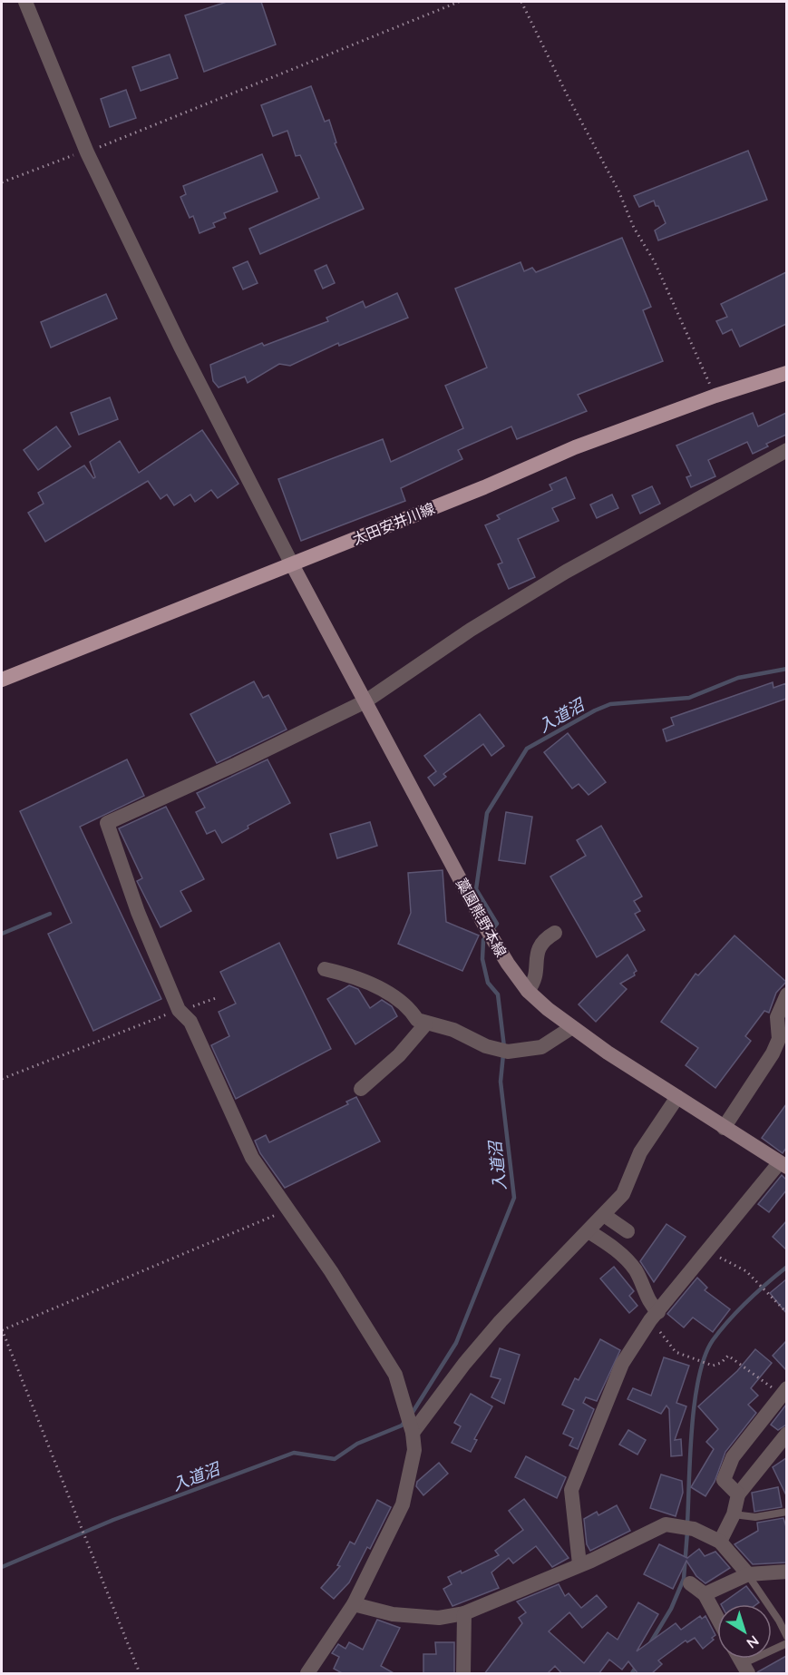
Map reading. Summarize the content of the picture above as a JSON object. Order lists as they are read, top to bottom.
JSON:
{
  "streets": {
    "main road": ["太田安井川線", "藁園熊野本線"]
  },
  "crossings": [
    ["太田安井川線", "藁園熊野本線"]
  ],
  "water": ["入道沼"],
  "north": "bottom right"
}
